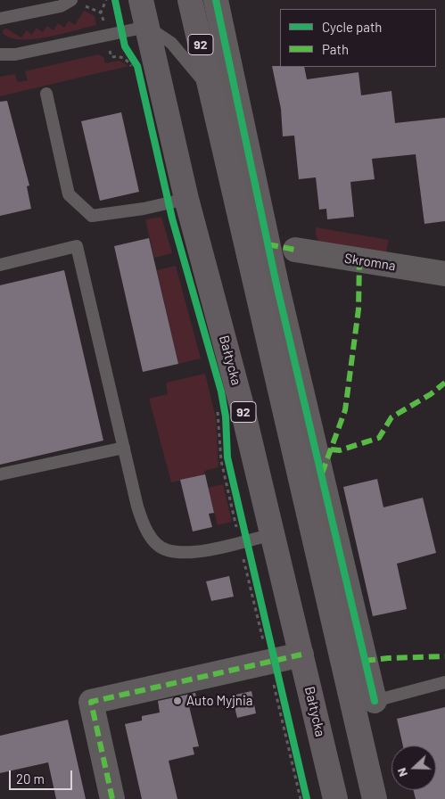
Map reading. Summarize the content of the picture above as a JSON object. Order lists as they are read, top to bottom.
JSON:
{
  "streets": {
    "main road": ["92", "Bałtycka"],
    "street": ["Skromna"]
  },
  "places": ["Auto Myjnia"],
  "legend": ["Cycle path", "Path"],
  "scale_bar": "20 m",
  "north": "left"
}
